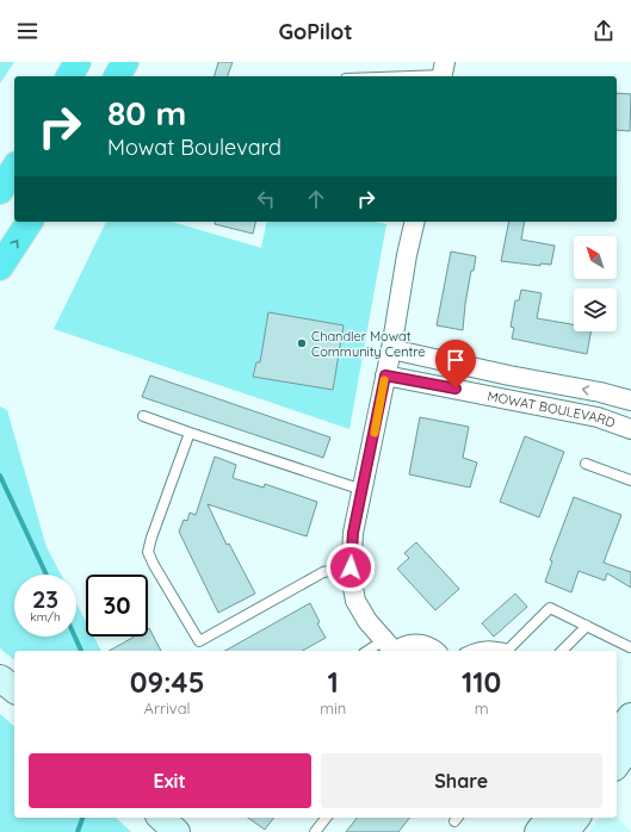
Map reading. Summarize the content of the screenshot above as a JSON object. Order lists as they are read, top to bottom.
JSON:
{
  "streets": {
    "street": ["MOWAT BOULEVARD"]
  },
  "places": ["Chandler Mowat Community Centre"],
  "north": "top left",
  "page": {
    "header": "GoPilot",
    "turn": ["80 m", "Mowat Boulevard"],
    "speed": "23 km/h",
    "limit": "30",
    "eta": [
      "09:45",
      "Arrival",
      "1",
      "min",
      "110",
      "m"
    ],
    "buttons": ["Exit", "Share"]
  }
}
